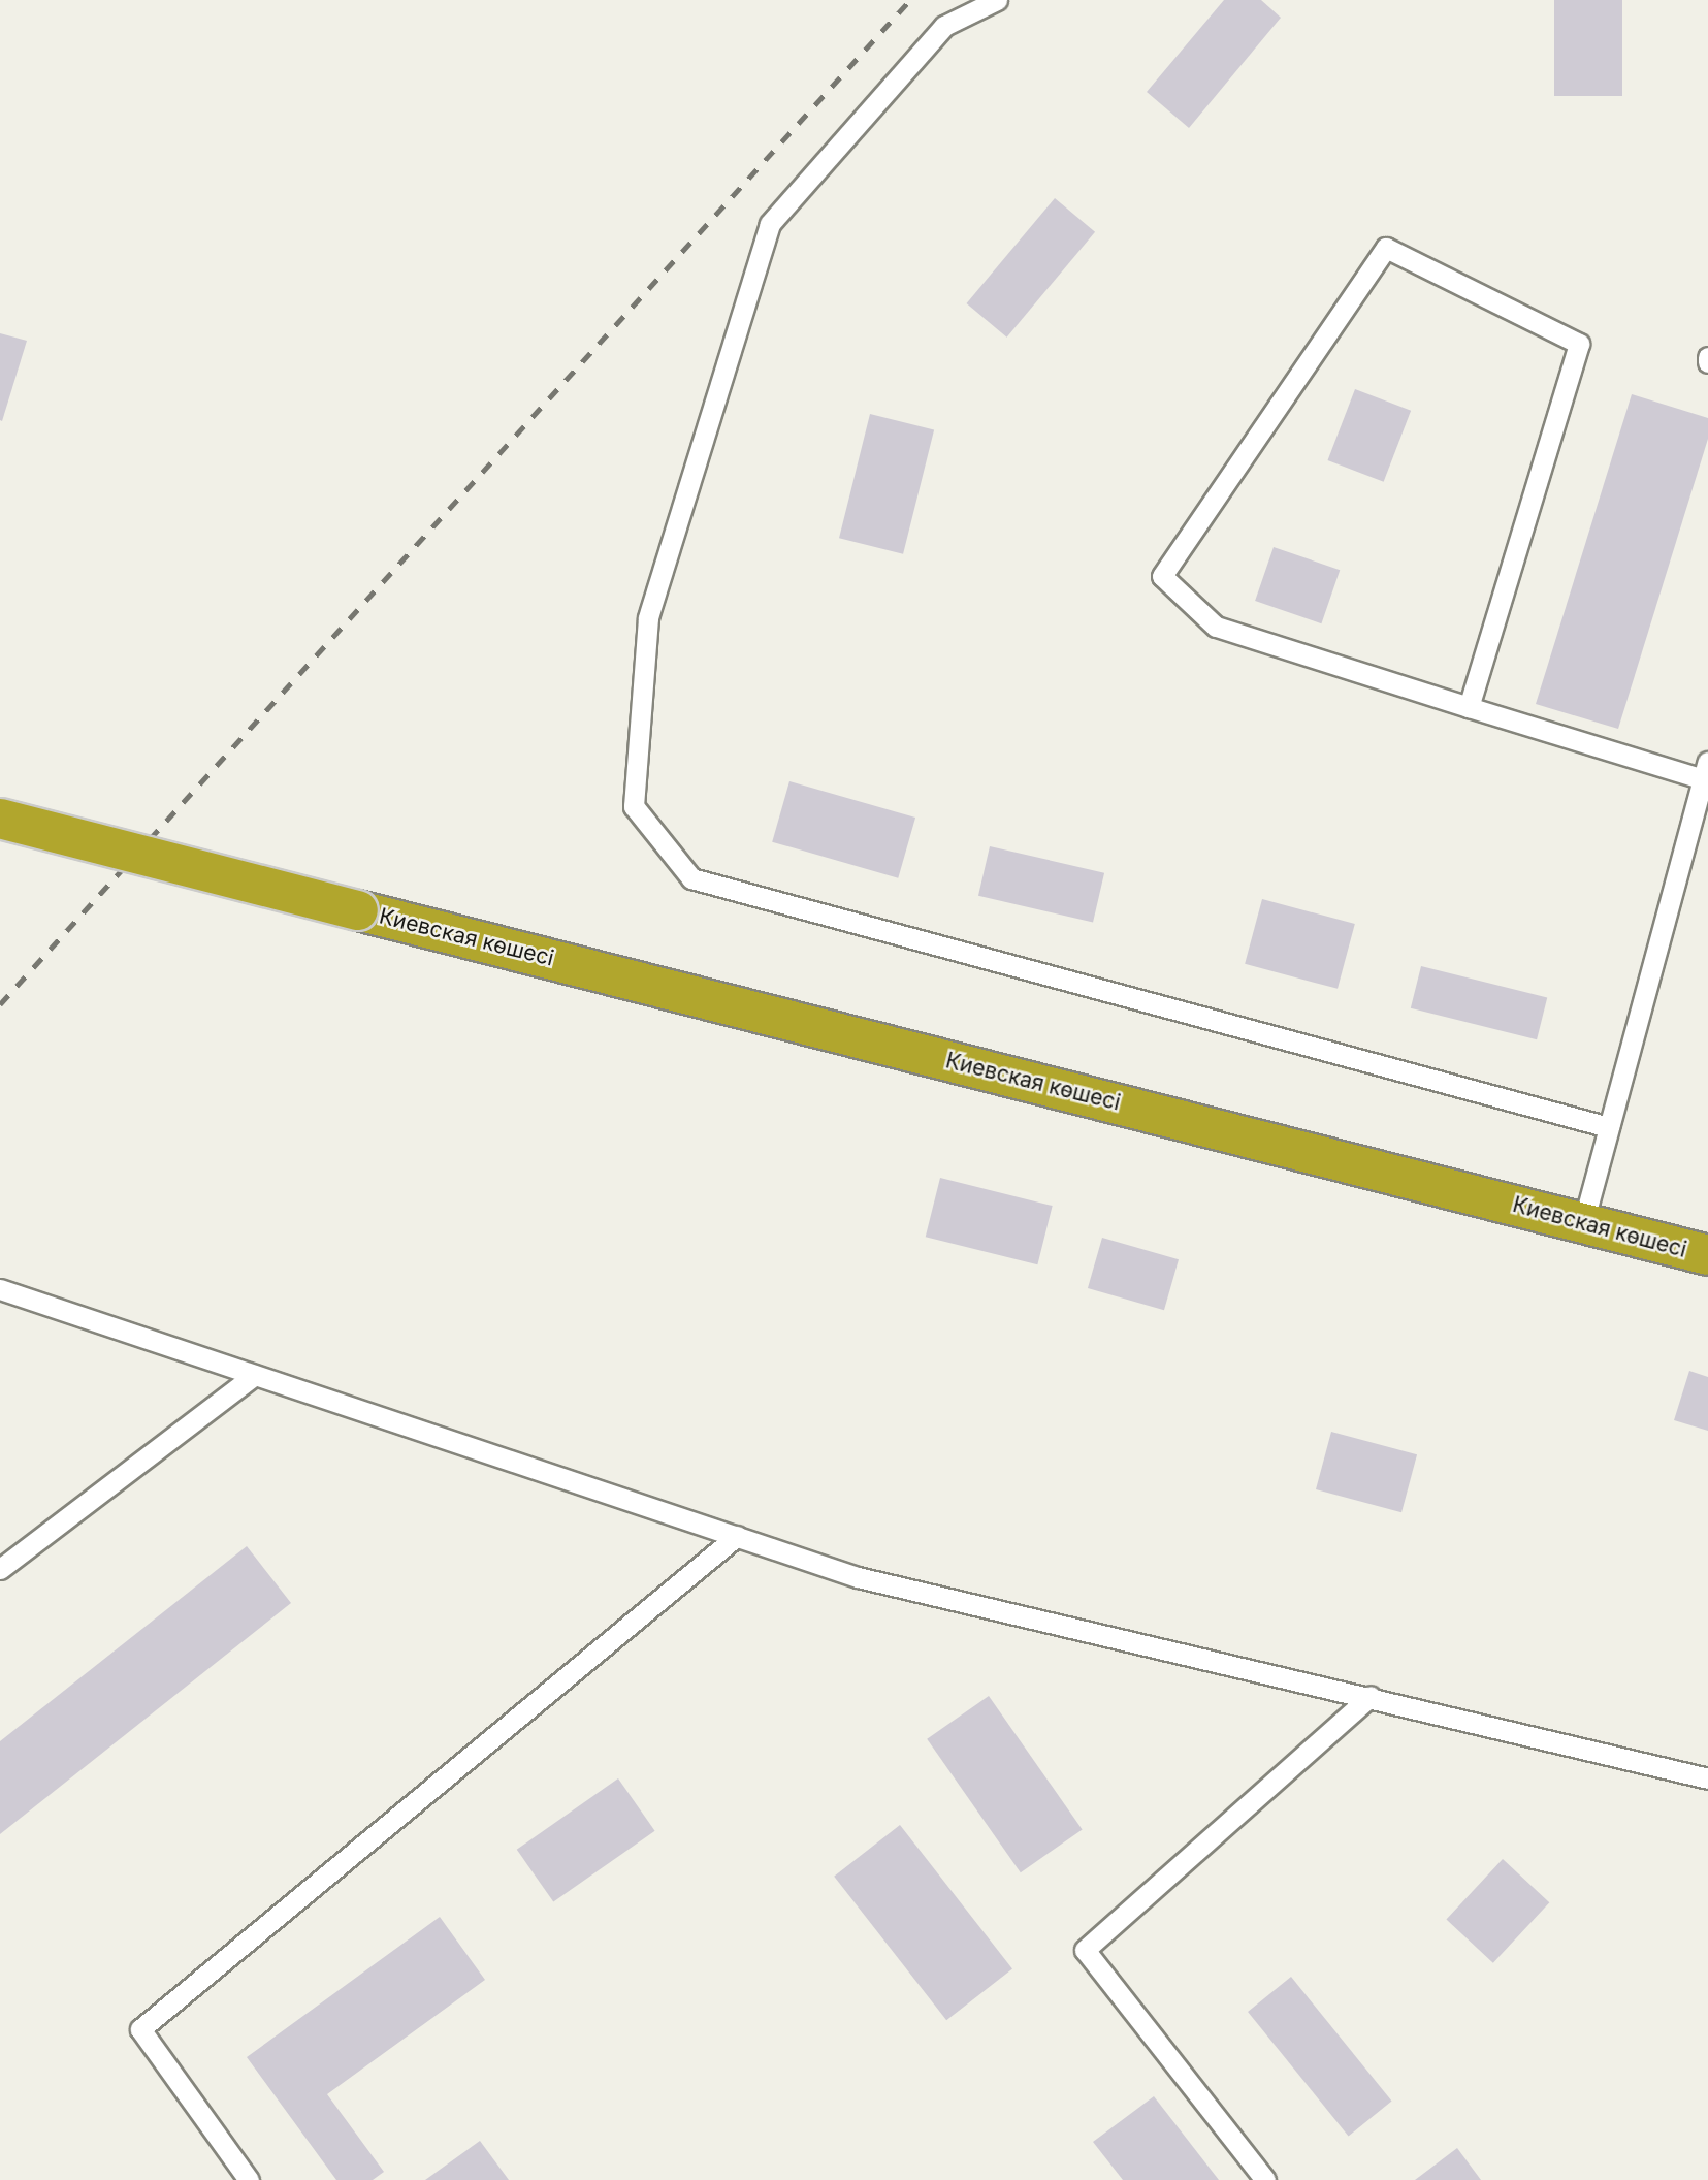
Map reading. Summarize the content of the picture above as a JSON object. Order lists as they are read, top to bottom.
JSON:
{
  "streets": {
    "highway": ["Киевская көшесі"]
  }
}
